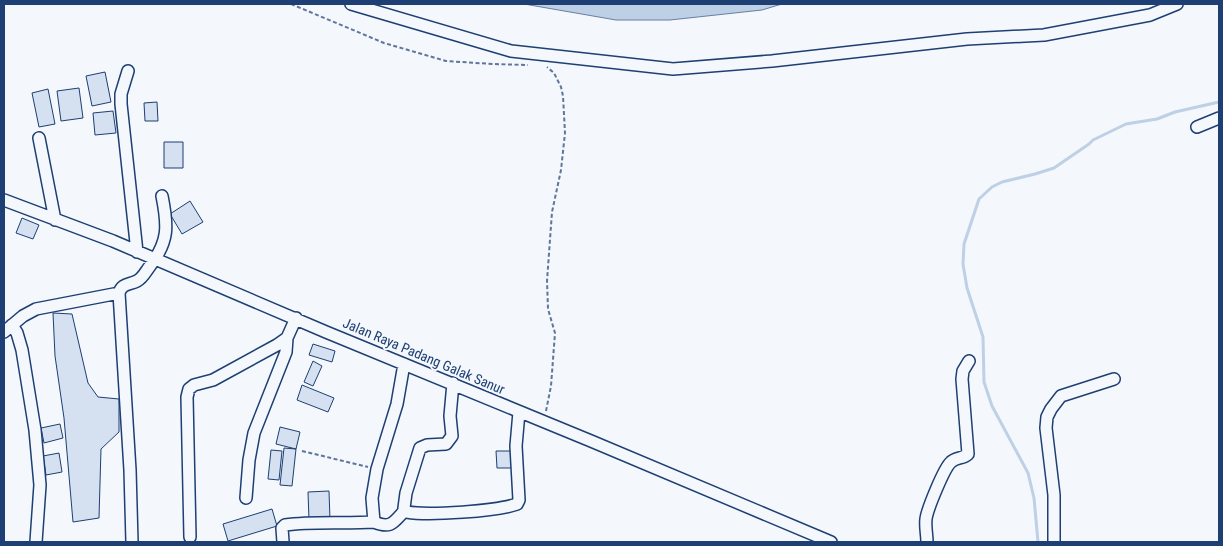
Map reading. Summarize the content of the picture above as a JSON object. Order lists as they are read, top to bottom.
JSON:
{
  "streets": {
    "street": ["Jalan Raya Padang Galak Sanur"]
  }
}
